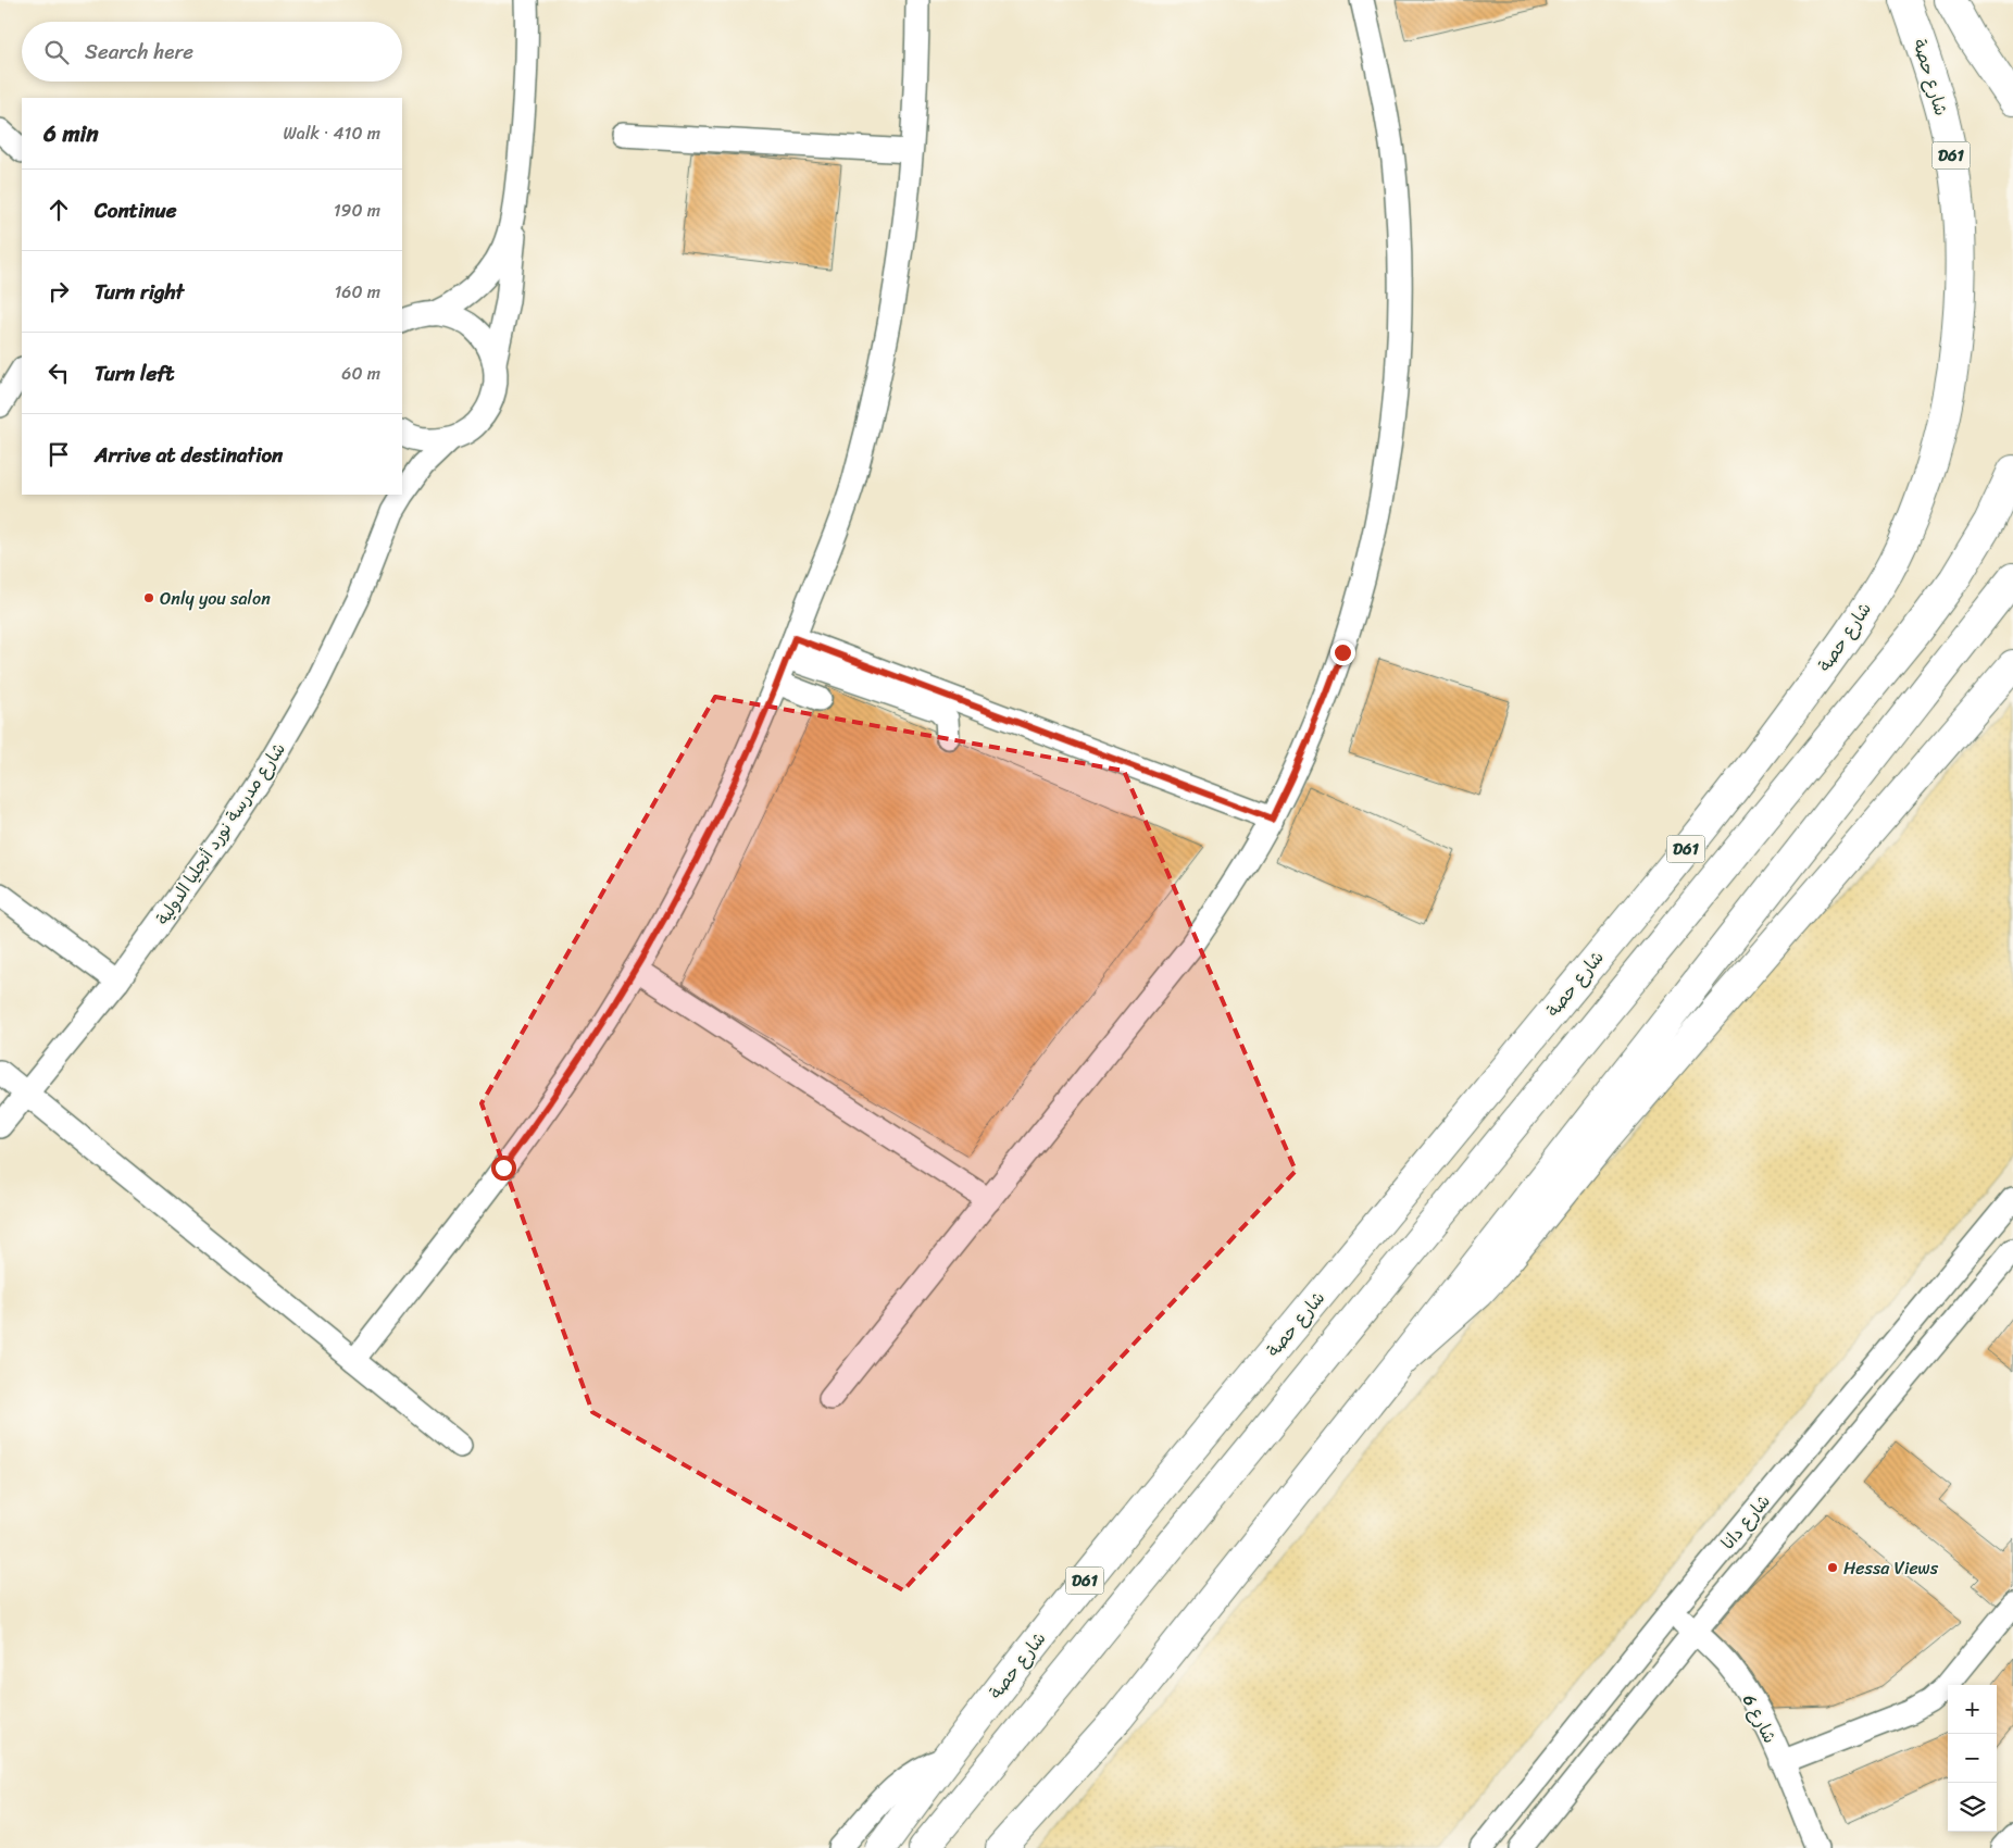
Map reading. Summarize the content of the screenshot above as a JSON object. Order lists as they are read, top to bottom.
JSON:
{
  "streets": {
    "main road": ["شارع حصة", "D61"],
    "street": ["شارع مدرسة نورد أنجليا الدولية", "شارع دانا", "شارع 6"]
  },
  "crossings": [
    ["شارع دانا", "شارع 6"]
  ],
  "places": ["Only you salon", "Hessa Views"],
  "page": {
    "search": "Search here",
    "heading": ["6 min", "Walk · 410 m"],
    "list": [
      ["Continue", "190 m"],
      ["Turn right", "160 m"],
      ["Turn left", "60 m"],
      "Arrive at destination"
    ],
    "map_buttons": ["+", "−"]
  }
}
